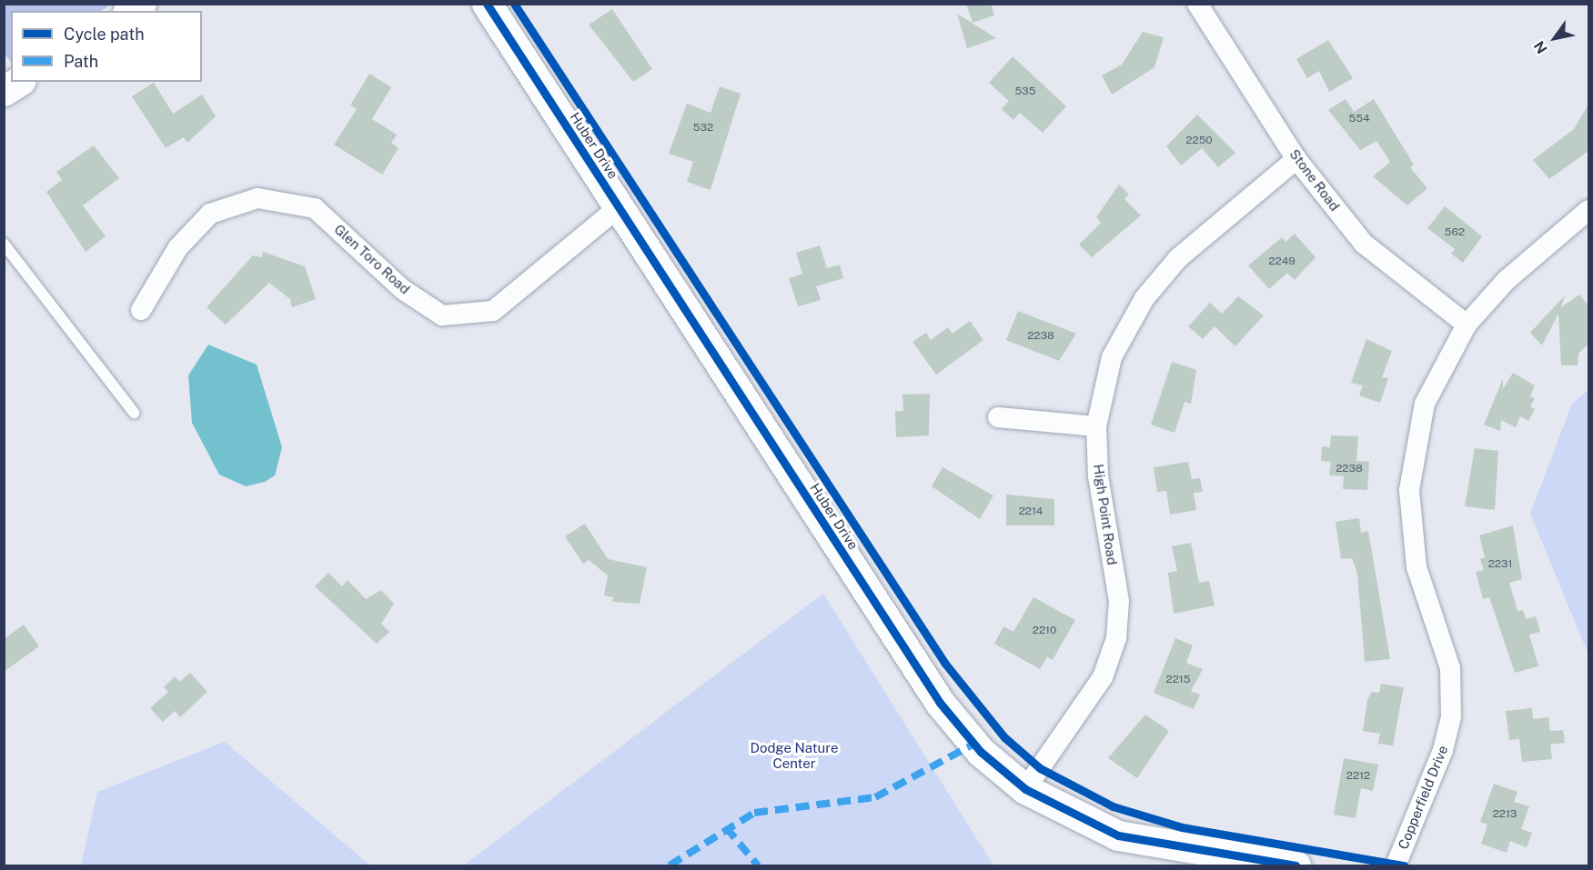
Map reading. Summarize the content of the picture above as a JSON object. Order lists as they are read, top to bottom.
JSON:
{
  "streets": {
    "street": [
      "Huber Drive",
      "Stone Road",
      "Glen Toro Road",
      "High Point Road",
      "Copperfield Drive"
    ]
  },
  "crossings": [
    ["Huber Drive", "Glen Toro Road"],
    ["Huber Drive", "High Point Road"],
    ["Stone Road", "High Point Road"],
    ["Stone Road", "Copperfield Drive"]
  ],
  "parks": ["Dodge Nature Center"],
  "house_numbers": [
    "535",
    "554",
    "532",
    "2250",
    "562",
    "2249",
    "2238",
    "2238",
    "2214",
    "2231",
    "2210",
    "2215",
    "2212",
    "2213"
  ],
  "legend": ["Cycle path", "Path"],
  "north": "bottom left"
}
